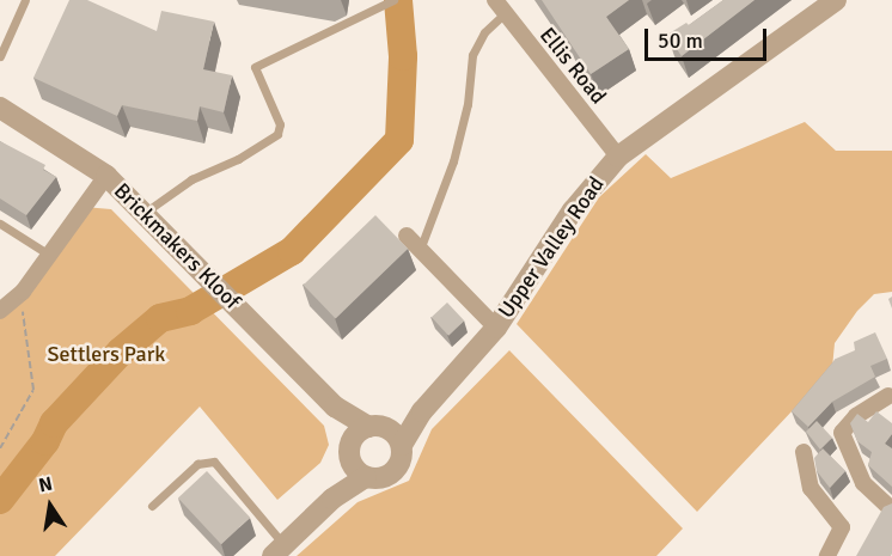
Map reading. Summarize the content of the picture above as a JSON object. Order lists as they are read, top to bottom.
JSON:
{
  "streets": {
    "street": ["Ellis Road", "Brickmakers Kloof", "Upper Valley Road"]
  },
  "crossings": [
    ["Ellis Road", "Upper Valley Road"],
    ["Brickmakers Kloof", "Upper Valley Road"]
  ],
  "parks": ["Settlers Park"],
  "scale_bar": "50 m",
  "north": "top"
}
